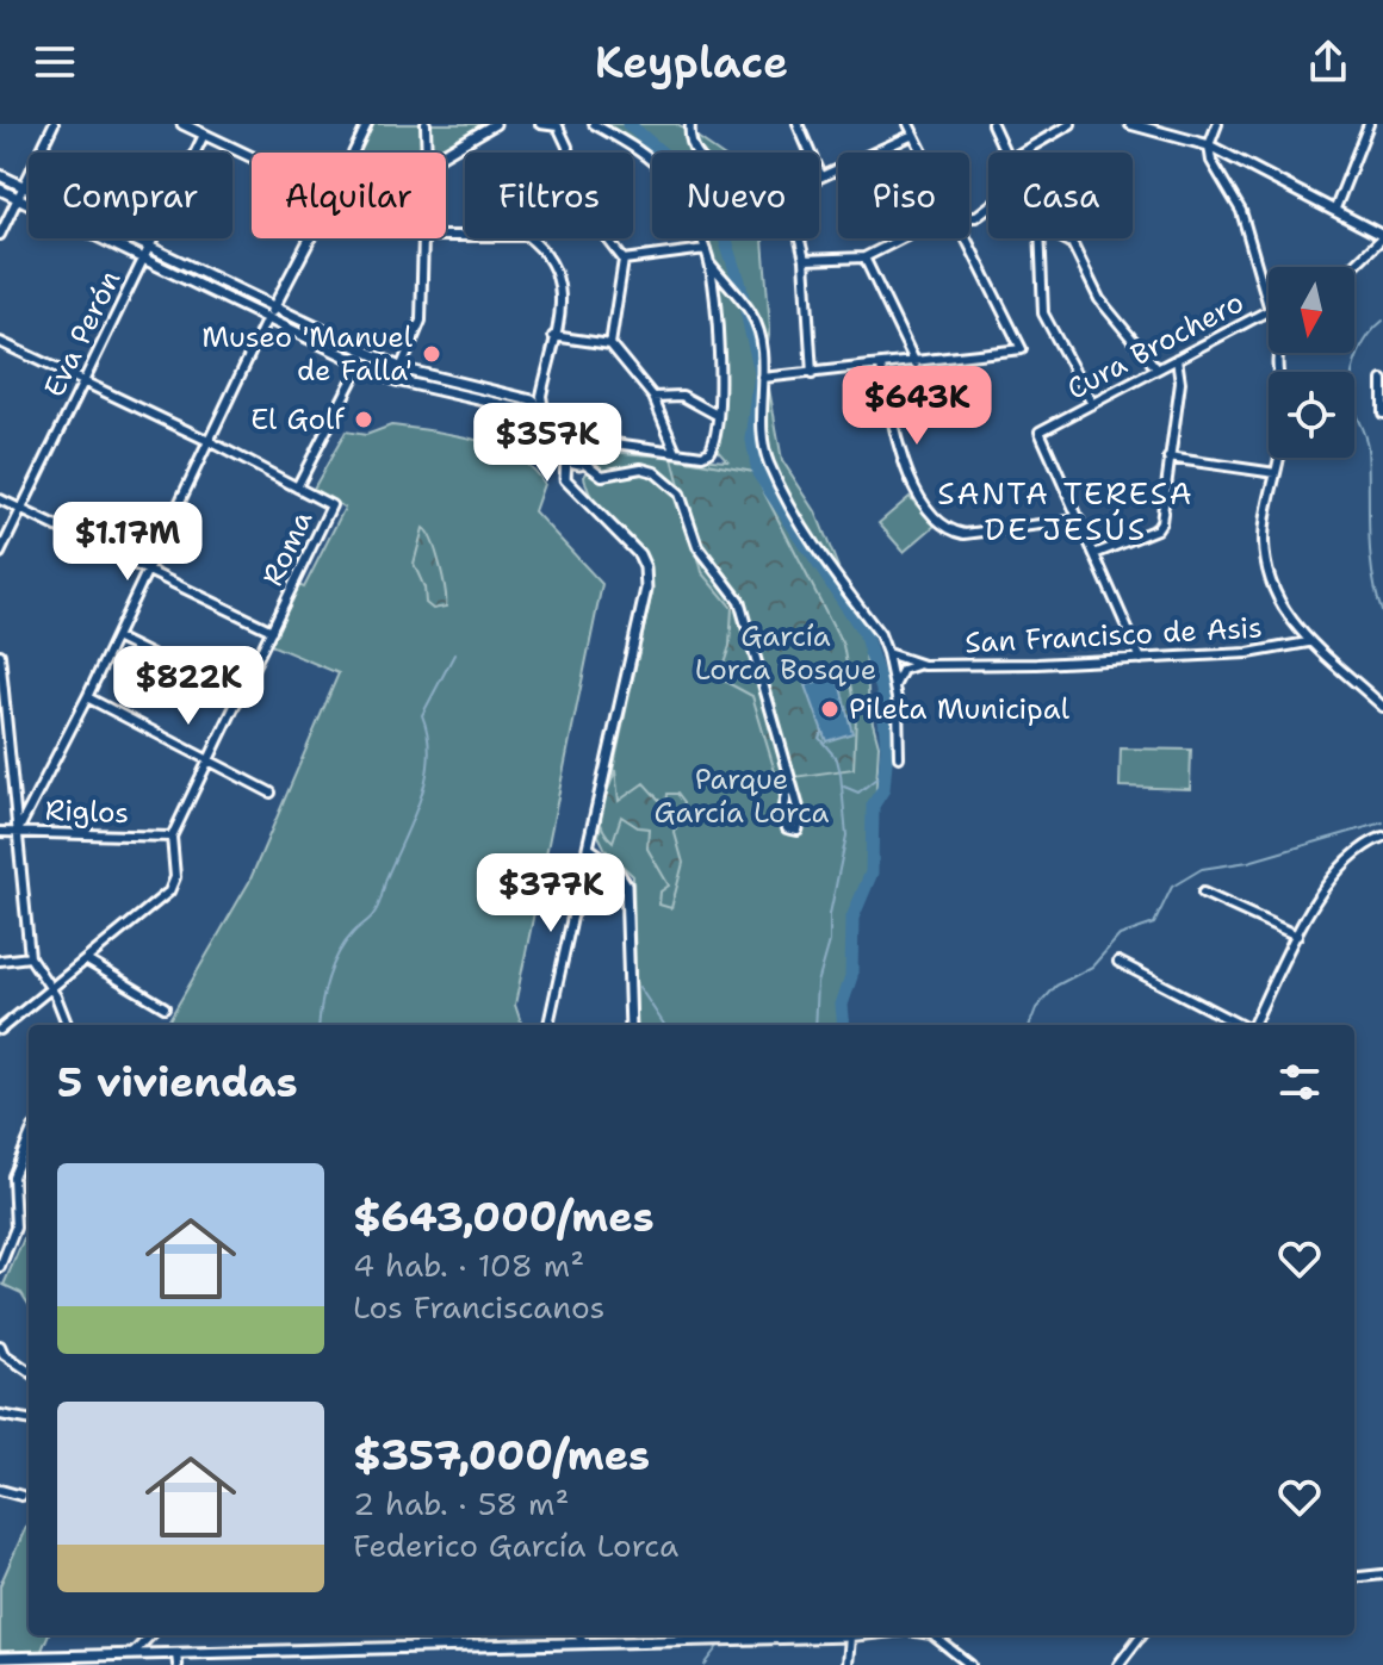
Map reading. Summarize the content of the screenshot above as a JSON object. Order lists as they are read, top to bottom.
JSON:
{
  "streets": {
    "street": [
      "Eva Perón",
      "Cura Brochero",
      "Roma",
      "San Francisco de Asis",
      "Riglos"
    ]
  },
  "crossings": [
    ["Eva Perón", "Roma"],
    ["Roma", "Riglos"]
  ],
  "districts": ["SANTA TERESA DE JESÚS"],
  "parks": ["García Lorca Bosque", "Parque García Lorca"],
  "places": ["Museo 'Manuel de Falla'", "El Golf", "Pileta Municipal"],
  "north": "bottom",
  "page": {
    "header": "Keyplace",
    "chip": [
      "Comprar",
      "Alquilar",
      "Filtros",
      "Nuevo",
      "Piso",
      "Casa"
    ],
    "price": [
      "$643K",
      "$357K",
      "$1.17M",
      "$822K",
      "$377K"
    ],
    "heading": "5 viviendas",
    "list": [
      {
        "name": "$643,000/mes",
        "note": "4 hab. · 108 m² · Los Franciscanos"
      },
      {
        "name": "$357,000/mes",
        "note": "2 hab. · 58 m² · Federico García Lorca"
      }
    ]
  }
}
